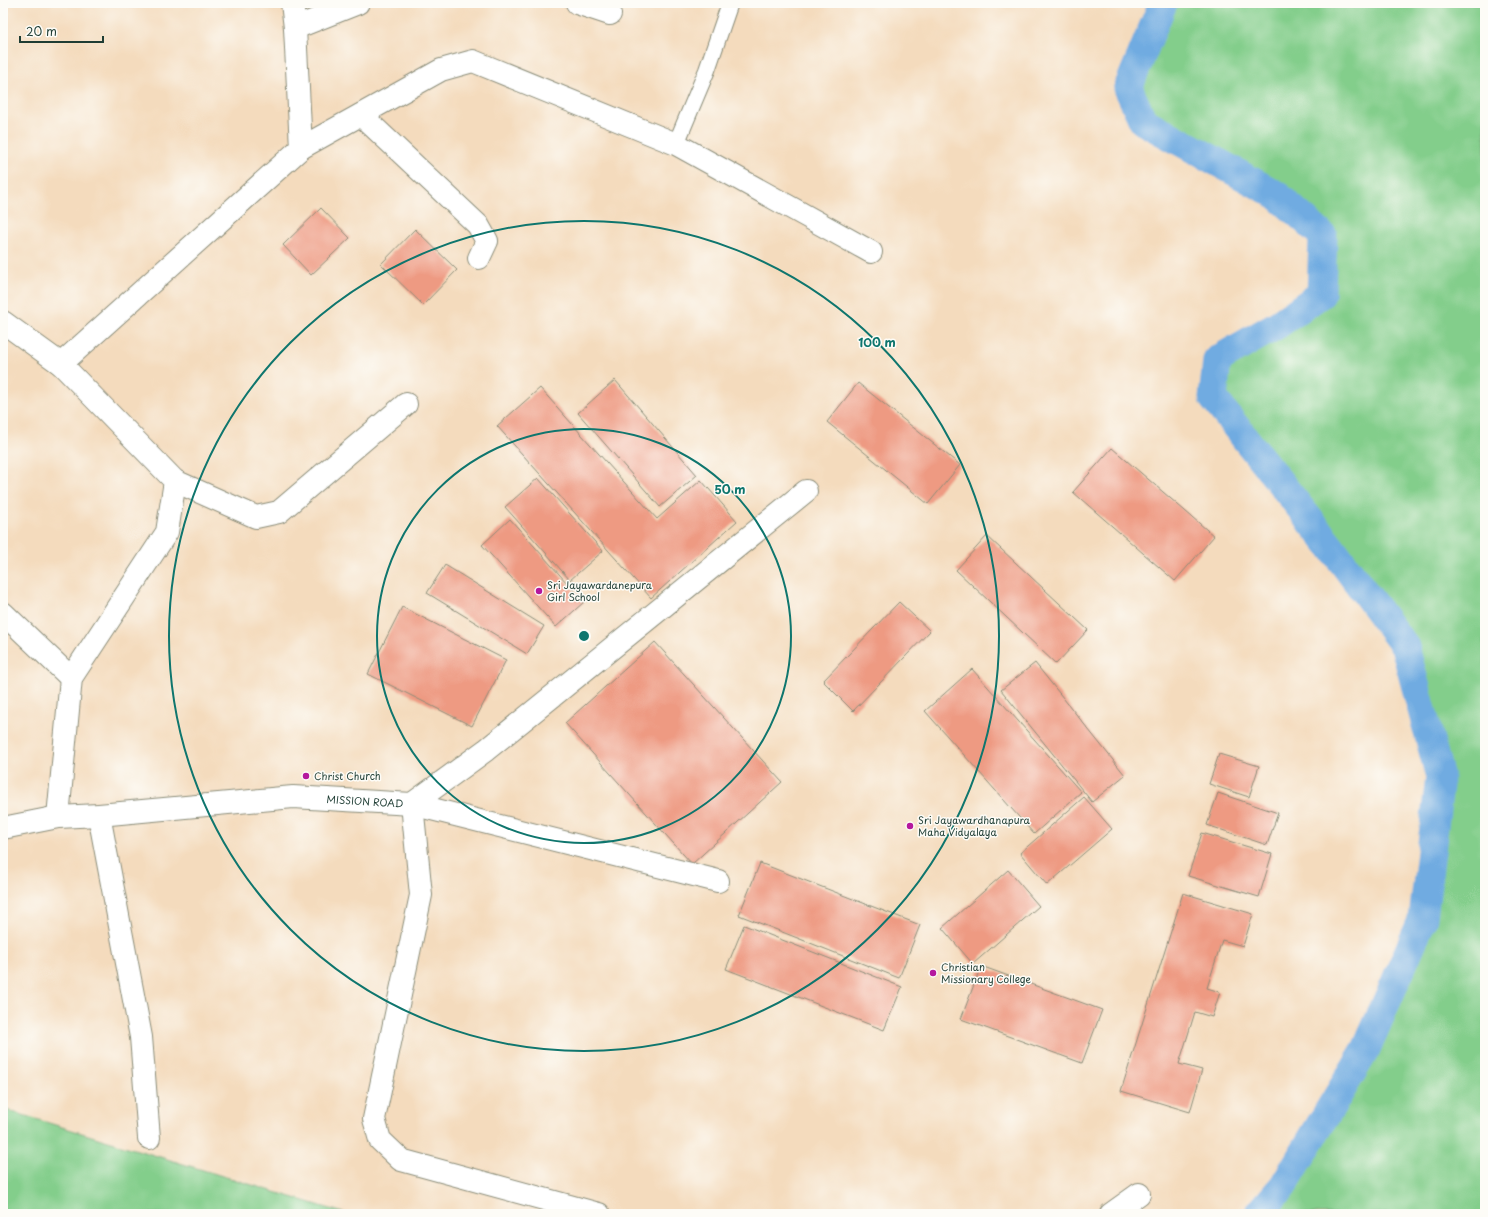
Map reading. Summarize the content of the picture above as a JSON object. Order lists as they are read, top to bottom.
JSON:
{
  "streets": {
    "street": ["MISSION ROAD"]
  },
  "places": [
    "Sri Jayawardanepura Girl School",
    "Christ Church",
    "Sri Jayawardhanapura Maha Vidyalaya",
    "Christian Missionary College"
  ],
  "scale_bar": "20 m",
  "rings": ["100 m", "50 m"]
}
